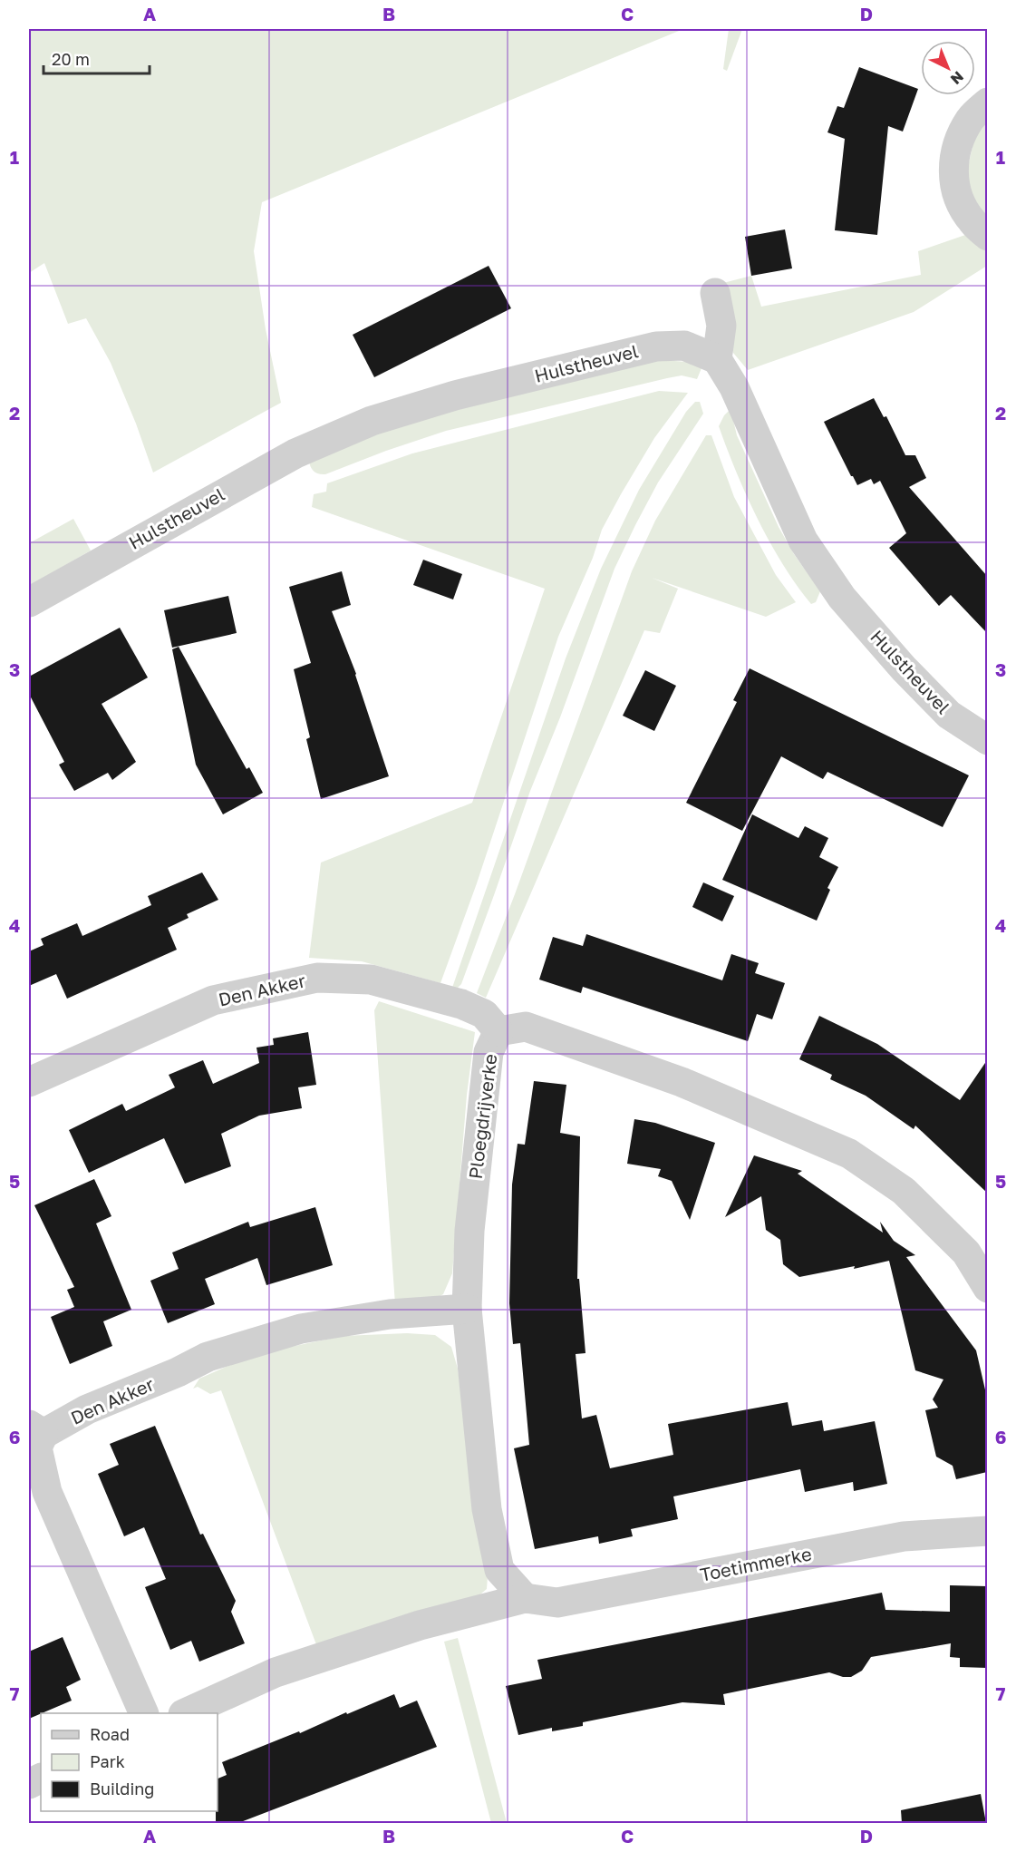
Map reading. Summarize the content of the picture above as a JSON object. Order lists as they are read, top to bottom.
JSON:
{
  "streets": {
    "street": [
      "Hulstheuvel",
      "Den Akker",
      "Ploegdrijverke",
      "Toetimmerke"
    ]
  },
  "crossings": [
    ["Den Akker", "Ploegdrijverke"],
    ["Ploegdrijverke", "Toetimmerke"]
  ],
  "legend": ["Road", "Park", "Building"],
  "scale_bar": "20 m",
  "north": "bottom right",
  "grid": {
    "columns": [
      "A",
      "B",
      "C",
      "D"
    ],
    "rows": [
      "1",
      "2",
      "3",
      "4",
      "5",
      "6",
      "7"
    ]
  }
}
